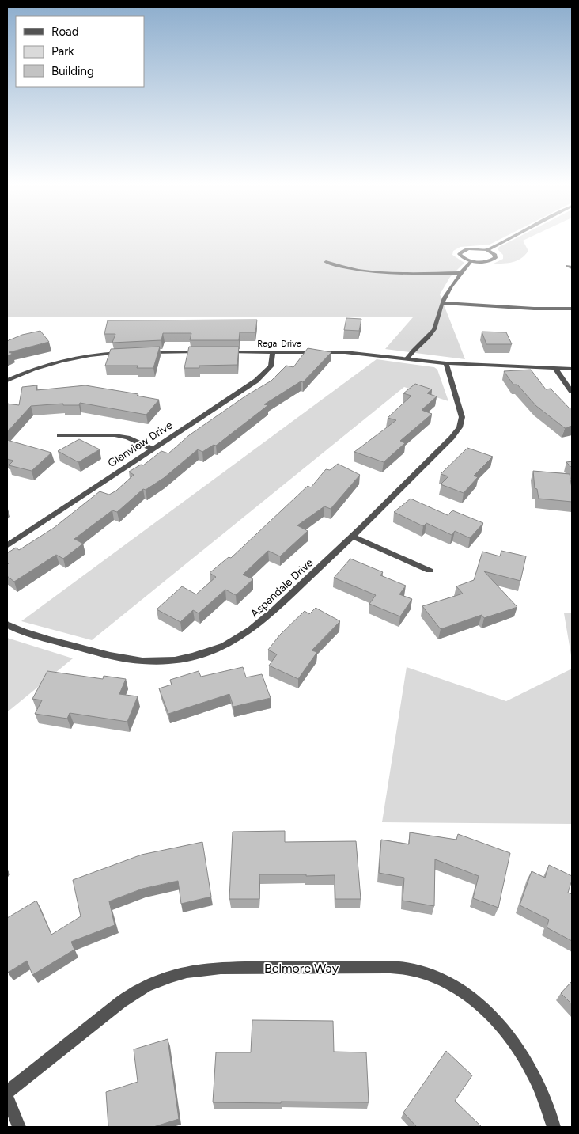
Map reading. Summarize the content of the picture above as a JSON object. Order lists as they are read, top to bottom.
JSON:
{
  "streets": {
    "street": [
      "Regal Drive",
      "Glenview Drive",
      "Aspendale Drive",
      "Belmore Way"
    ]
  },
  "crossings": [
    ["Regal Drive", "Glenview Drive"],
    ["Regal Drive", "Aspendale Drive"]
  ],
  "legend": ["Road", "Park", "Building"]
}
